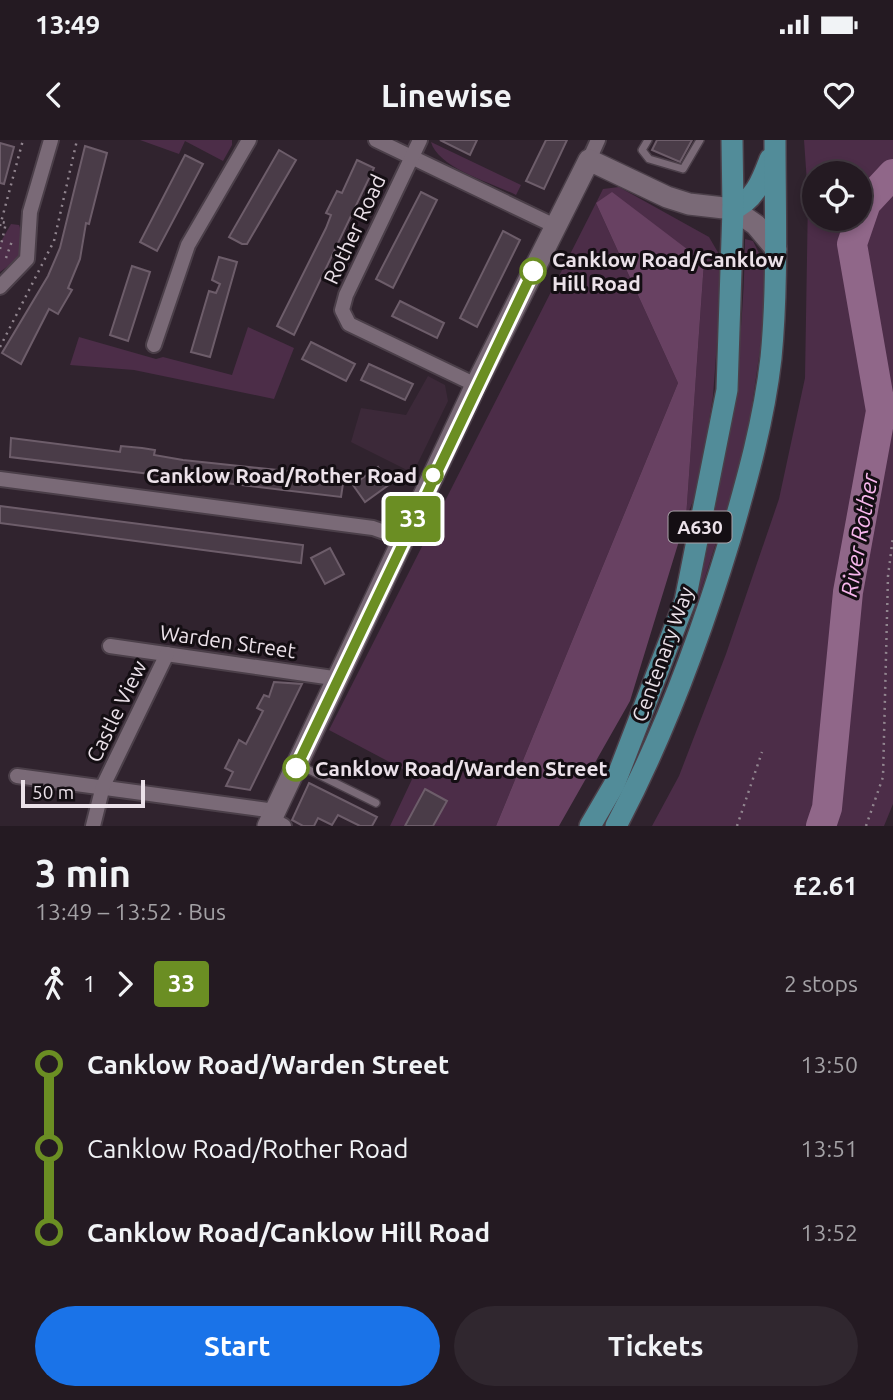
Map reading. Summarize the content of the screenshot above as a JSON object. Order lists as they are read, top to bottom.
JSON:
{
  "streets": {
    "main road": ["A630", "Centenary Way"],
    "street": ["Rother Road", "Warden Street", "Castle View"]
  },
  "crossings": [
    ["A630", "Centenary Way"],
    ["Warden Street", "Castle View"]
  ],
  "water": ["River Rother"],
  "places": ["Canklow Road/Canklow Hill Road", "Canklow Road/Rother Road", "Canklow Road/Warden Street"],
  "lines": ["bus line 33"],
  "scale_bar": "50 m",
  "page": {
    "status": "13:49",
    "header": "Linewise",
    "on_map": "33",
    "scale": "50 m",
    "heading": ["3 min", "13:49 – 13:52 · Bus", "£2.61"],
    "legs": ["1", "33", "2 stops"],
    "list": [
      {
        "name": "Canklow Road/Warden Street",
        "value": "13:50"
      },
      {
        "name": "Canklow Road/Rother Road",
        "value": "13:51"
      },
      {
        "name": "Canklow Road/Canklow Hill Road",
        "value": "13:52"
      }
    ],
    "buttons": ["Start", "Tickets"]
  }
}
